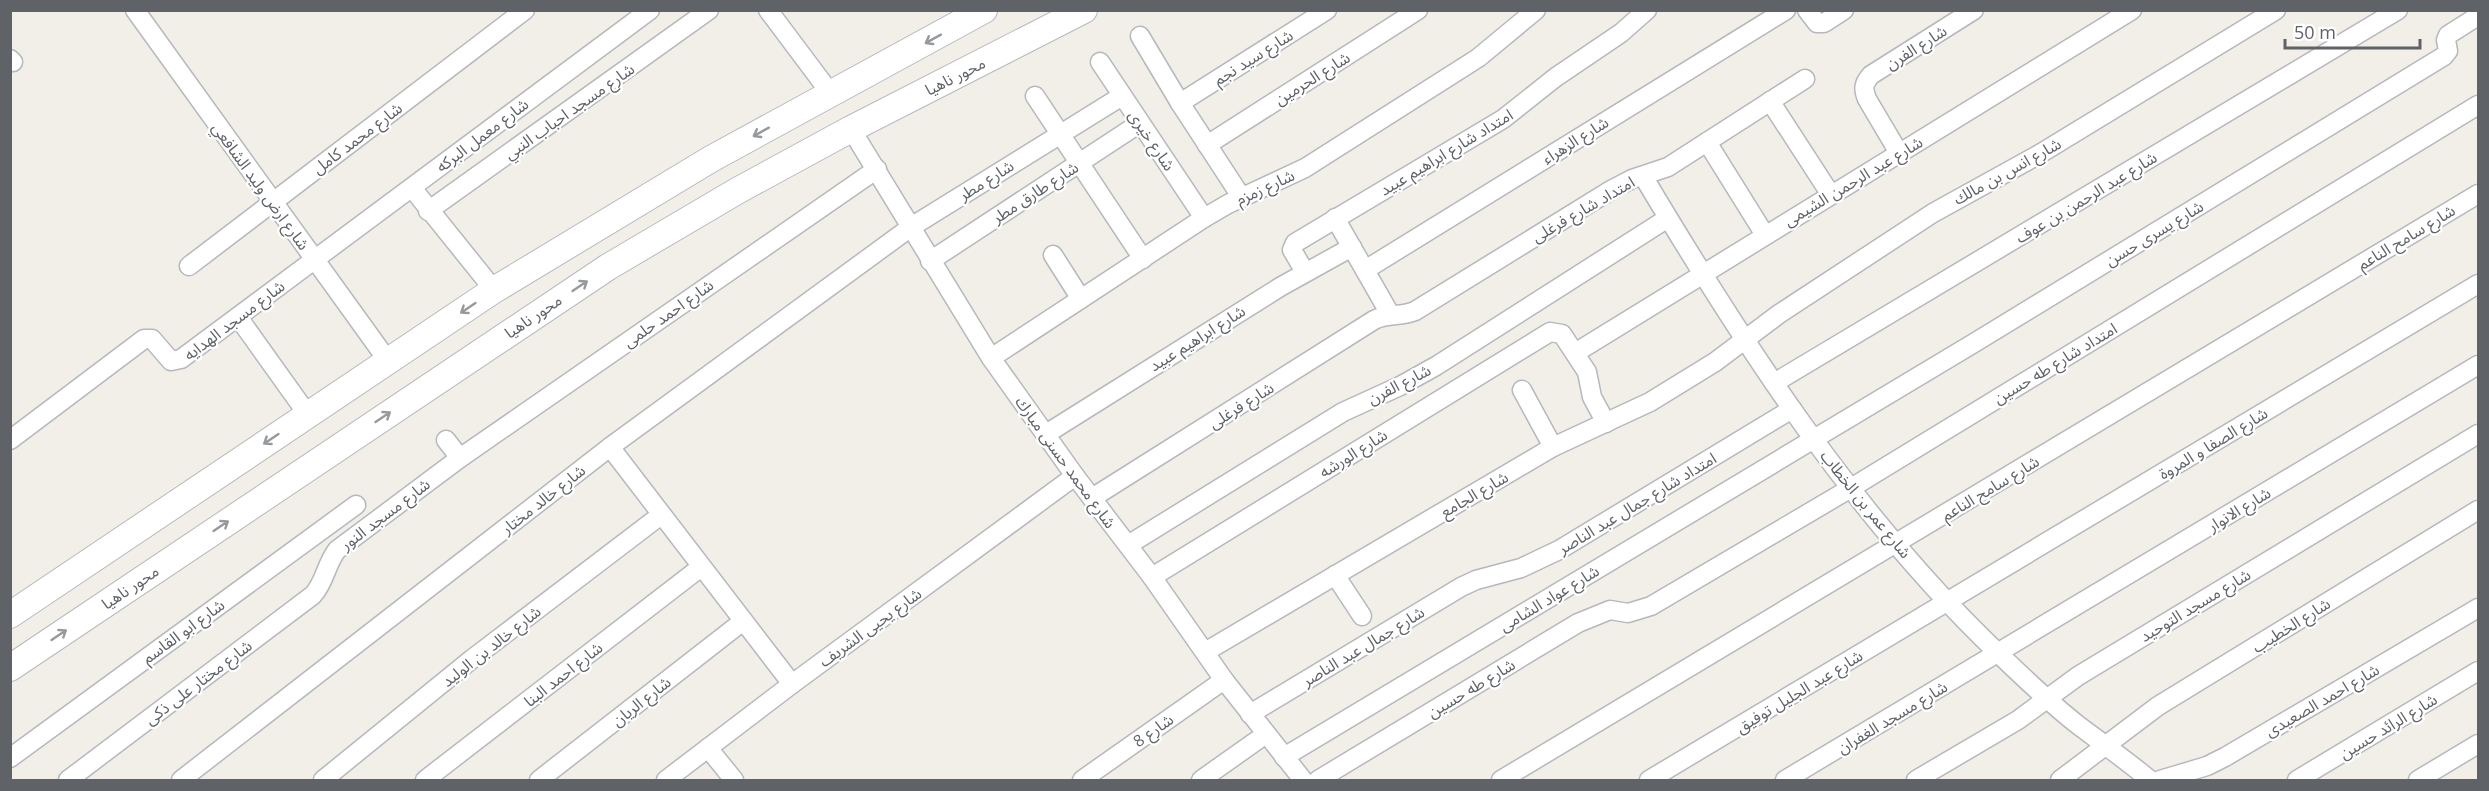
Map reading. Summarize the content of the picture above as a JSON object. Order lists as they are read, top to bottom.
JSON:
{
  "streets": {
    "main road": ["محور ناهيا"],
    "street": [
      "شارع الفرن",
      "شارع سيد نجم",
      "شارع الحرمين",
      "شارع مسجد احباب النبي",
      "شارع معمل البركه",
      "شارع محمد كامل",
      "شارع خيرى",
      "شارع الزهراء",
      "امتداد شارع ابراهيم عبيد",
      "شارع انس بن مالك",
      "شارع مطر",
      "شارع عبد الرحمن الشيمى",
      "شارع ارض وليد الشافعي",
      "شارع زمزم",
      "شارع طارق مطر",
      "شارع عبد الرحمن بن عوف",
      "امتداد شارع فرغلى",
      "شارع يسرى حسن",
      "شارع سامح الناعم",
      "شارع احمد حلمى",
      "شارع مسجد الهدايه",
      "شارع ابراهيم عبيد",
      "امتداد شارع طه حسين",
      "شارع فرغلى",
      "شارع الصفا و المروة",
      "شارع الورشه",
      "شارع محمد حسنى مبارك",
      "شارع الجامع",
      "شارع خالد مختار",
      "امتداد شارع جمال عبد الناصر",
      "شارع عمر بن الخطاب",
      "شارع الانوار",
      "شارع مسجد النور",
      "شارع عواد الشامى",
      "شارع مسجد التوحيد",
      "شارع الخطيب",
      "شارع يحيى الشريف",
      "شارع ابو القاسم",
      "شارع خالد بن الوليد",
      "شارع جمال عبد الناصر",
      "شارع احمد البنا",
      "شارع مختار على ذكى",
      "شارع طه حسين",
      "شارع عبد الجليل توفيق",
      "شارع احمد الصعيدى",
      "شارع الريان",
      "شارع مسجد الغفران",
      "شارع الرائد حسين",
      "شارع 8"
    ]
  },
  "crossings": [
    ["شارع الفرن", "شارع عبد الرحمن الشيمى"],
    ["شارع الفرن", "شارع محمد حسنى مبارك"],
    ["شارع الفرن", "شارع عمر بن الخطاب"],
    ["محور ناهيا", "شارع محمد حسنى مبارك"],
    ["شارع معمل البركه", "شارع ارض وليد الشافعي"],
    ["شارع معمل البركه", "شارع مسجد الهدايه"],
    ["شارع محمد كامل", "شارع ارض وليد الشافعي"],
    ["شارع خيرى", "شارع مطر"],
    ["شارع خيرى", "شارع زمزم"],
    ["شارع خيرى", "شارع طارق مطر"],
    ["امتداد شارع ابراهيم عبيد", "شارع ابراهيم عبيد"],
    ["شارع انس بن مالك", "شارع الجامع"],
    ["شارع انس بن مالك", "شارع عمر بن الخطاب"],
    ["شارع مطر", "شارع محمد حسنى مبارك"],
    ["شارع مطر", "شارع خالد مختار"],
    ["شارع عبد الرحمن الشيمى", "شارع الورشه"],
    ["شارع عبد الرحمن الشيمى", "شارع عمر بن الخطاب"],
    ["شارع ارض وليد الشافعي", "شارع مسجد الهدايه"],
    ["شارع زمزم", "شارع محمد حسنى مبارك"],
    ["شارع طارق مطر", "شارع محمد حسنى مبارك"],
    ["شارع عبد الرحمن بن عوف", "شارع عمر بن الخطاب"],
    ["امتداد شارع فرغلى", "شارع فرغلى"],
    ["امتداد شارع فرغلى", "شارع عمر بن الخطاب"],
    ["شارع يسرى حسن", "شارع عمر بن الخطاب"],
    ["شارع يسرى حسن", "شارع عواد الشامى"],
    ["شارع سامح الناعم", "شارع عمر بن الخطاب"],
    ["شارع احمد حلمى", "شارع محمد حسنى مبارك"],
    ["شارع احمد حلمى", "شارع مسجد النور"],
    ["شارع ابراهيم عبيد", "شارع محمد حسنى مبارك"],
    ["امتداد شارع طه حسين", "شارع عمر بن الخطاب"],
    ["امتداد شارع طه حسين", "شارع طه حسين"],
    ["شارع فرغلى", "شارع محمد حسنى مبارك"],
    ["شارع الصفا و المروة", "شارع عمر بن الخطاب"],
    ["شارع الصفا و المروة", "شارع عبد الجليل توفيق"],
    ["شارع الورشه", "شارع محمد حسنى مبارك"],
    ["شارع محمد حسنى مبارك", "شارع الجامع"],
    ["شارع محمد حسنى مبارك", "شارع خالد مختار"],
    ["شارع محمد حسنى مبارك", "شارع عواد الشامى"],
    ["شارع محمد حسنى مبارك", "شارع يحيى الشريف"],
    ["شارع محمد حسنى مبارك", "شارع جمال عبد الناصر"],
    ["شارع محمد حسنى مبارك", "شارع 8"],
    ["شارع الجامع", "شارع عمر بن الخطاب"],
    ["امتداد شارع جمال عبد الناصر", "شارع عمر بن الخطاب"],
    ["امتداد شارع جمال عبد الناصر", "شارع جمال عبد الناصر"],
    ["شارع عمر بن الخطاب", "شارع الانوار"],
    ["شارع عمر بن الخطاب", "شارع عواد الشامى"],
    ["شارع عمر بن الخطاب", "شارع مسجد التوحيد"],
    ["شارع عمر بن الخطاب", "شارع الخطيب"],
    ["شارع عمر بن الخطاب", "شارع عبد الجليل توفيق"],
    ["شارع عمر بن الخطاب", "شارع مسجد الغفران"],
    ["شارع الانوار", "شارع مسجد الغفران"],
    ["شارع مسجد النور", "شارع مختار على ذكى"]
  ],
  "scale_bar": "50 m"
}
